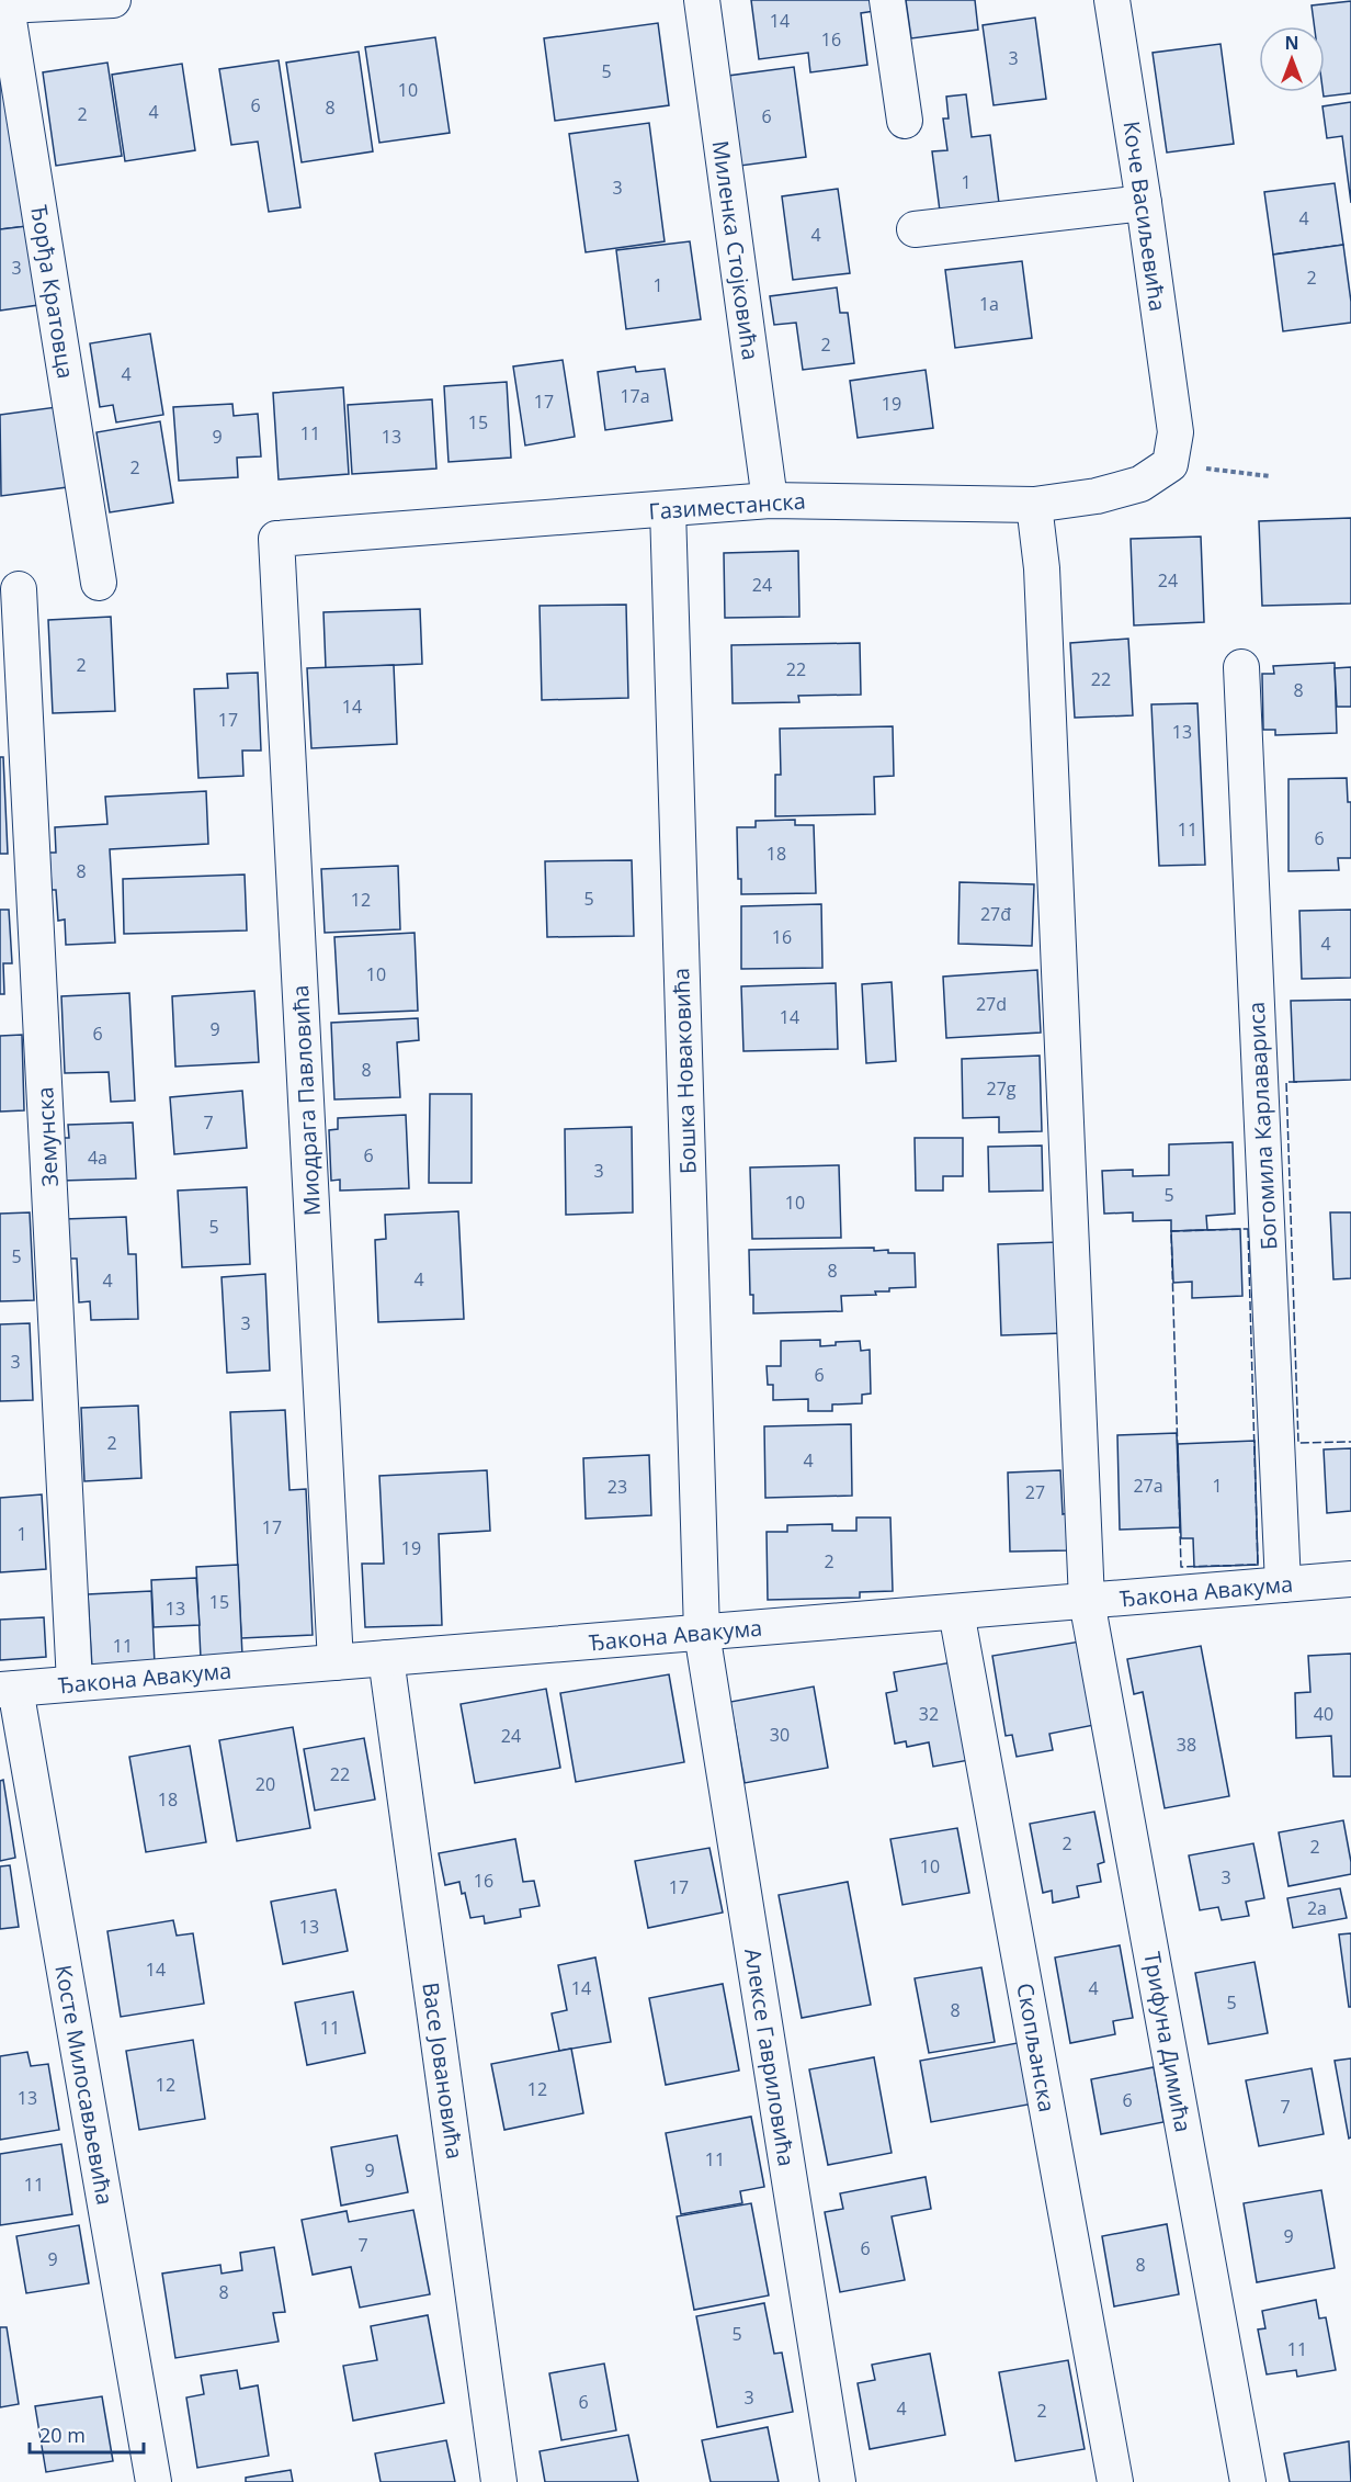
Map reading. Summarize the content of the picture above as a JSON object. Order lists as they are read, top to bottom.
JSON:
{
  "streets": {
    "street": [
      "Коче Васиљевића",
      "Миленка Стојковића",
      "Ђорђа Кратовца",
      "Газиместанска",
      "Бошка Новаковића",
      "Миодрага Павловића",
      "Богомила Карлавариса",
      "Земунска",
      "Ђакона Авакума",
      "Трифуна Димића",
      "Скопљанска",
      "Алексе Гавриловића",
      "Васе Јовановића",
      "Косте Милосављевића"
    ]
  },
  "crossings": [
    ["Коче Васиљевића", "Газиместанска"],
    ["Миленка Стојковића", "Газиместанска"],
    ["Газиместанска", "Бошка Новаковића"],
    ["Газиместанска", "Миодрага Павловића"],
    ["Газиместанска", "Трифуна Димића"],
    ["Бошка Новаковића", "Ђакона Авакума"],
    ["Бошка Новаковића", "Алексе Гавриловића"],
    ["Миодрага Павловића", "Ђакона Авакума"],
    ["Богомила Карлавариса", "Ђакона Авакума"],
    ["Земунска", "Ђакона Авакума"],
    ["Ђакона Авакума", "Трифуна Димића"],
    ["Ђакона Авакума", "Скопљанска"],
    ["Ђакона Авакума", "Алексе Гавриловића"],
    ["Ђакона Авакума", "Васе Јовановића"],
    ["Ђакона Авакума", "Косте Милосављевића"]
  ],
  "house_numbers": [
    "14",
    "16",
    "3",
    "5",
    "10",
    "6",
    "8",
    "4",
    "2",
    "6",
    "1",
    "3",
    "4",
    "4",
    "3",
    "2",
    "1",
    "1a",
    "2",
    "4",
    "17a",
    "17",
    "19",
    "15",
    "11",
    "9",
    "13",
    "2",
    "24",
    "24",
    "2",
    "22",
    "22",
    "8",
    "14",
    "17",
    "13",
    "11",
    "6",
    "18",
    "8",
    "5",
    "12",
    "27đ",
    "16",
    "4",
    "10",
    "27d",
    "14",
    "9",
    "6",
    "8",
    "27g",
    "7",
    "6",
    "4a",
    "3",
    "5",
    "10",
    "5",
    "5",
    "8",
    "4",
    "4",
    "3",
    "3",
    "6",
    "2",
    "4",
    "27a",
    "1",
    "23",
    "27",
    "17",
    "1",
    "19",
    "2",
    "15",
    "13",
    "11",
    "32",
    "40",
    "30",
    "24",
    "38",
    "22",
    "20",
    "18",
    "2",
    "2",
    "10",
    "3",
    "16",
    "17",
    "2a",
    "13",
    "14",
    "14",
    "4",
    "5",
    "8",
    "11",
    "12",
    "12",
    "13",
    "6",
    "7",
    "11",
    "9",
    "11",
    "9",
    "7",
    "6",
    "9",
    "8",
    "8",
    "5",
    "11",
    "3",
    "6",
    "4",
    "2"
  ],
  "scale_bar": "20 m",
  "north": "top"
}
